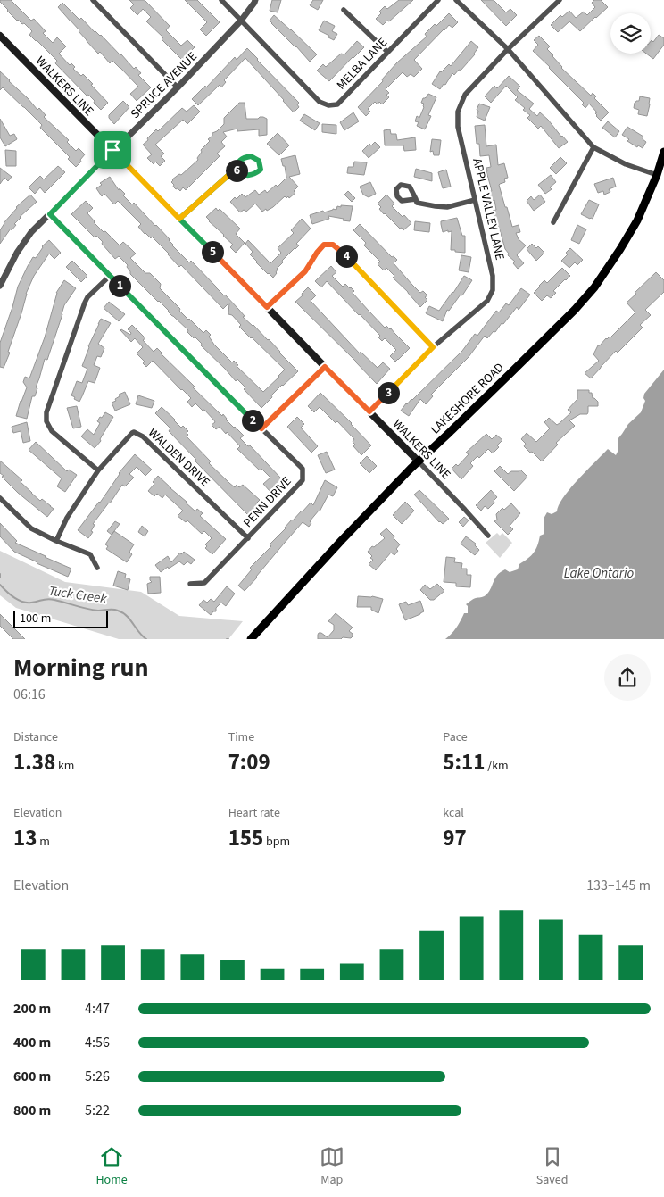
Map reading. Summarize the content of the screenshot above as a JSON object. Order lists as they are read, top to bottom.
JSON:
{
  "streets": {
    "main road": ["WALKERS LINE", "LAKESHORE ROAD"],
    "street": [
      "MELBA LANE",
      "SPRUCE AVENUE",
      "APPLE VALLEY LANE",
      "WALDEN DRIVE",
      "PENN DRIVE"
    ]
  },
  "crossings": [
    ["MELBA LANE", "SPRUCE AVENUE"],
    ["SPRUCE AVENUE", "WALKERS LINE"],
    ["SPRUCE AVENUE", "PENN DRIVE"],
    ["WALKERS LINE", "APPLE VALLEY LANE"],
    ["WALKERS LINE", "LAKESHORE ROAD"],
    ["WALDEN DRIVE", "PENN DRIVE"]
  ],
  "water": ["Lake Ontario", "Tuck Creek"],
  "scale_bar": "100 m",
  "page": {
    "pins": [
      "6",
      "5",
      "4",
      "1",
      "3",
      "2"
    ],
    "scale": "100 m",
    "heading": ["Morning run", "06:16"],
    "stats": [
      ["Distance", "1.38 km"],
      ["Time", "7:09"],
      ["Pace", "5:11 /km"],
      ["Elevation", "13 m"],
      ["Heart rate", "155 bpm"],
      ["kcal", "97"]
    ],
    "chart": ["Elevation", "133–145 m"],
    "list": [
      {
        "name": "200 m",
        "note": "4:47"
      },
      {
        "name": "400 m",
        "note": "4:56"
      },
      {
        "name": "600 m",
        "note": "5:26"
      },
      {
        "name": "800 m",
        "note": "5:22"
      }
    ],
    "tabs": ["Home", "Map", "Saved"]
  }
}
